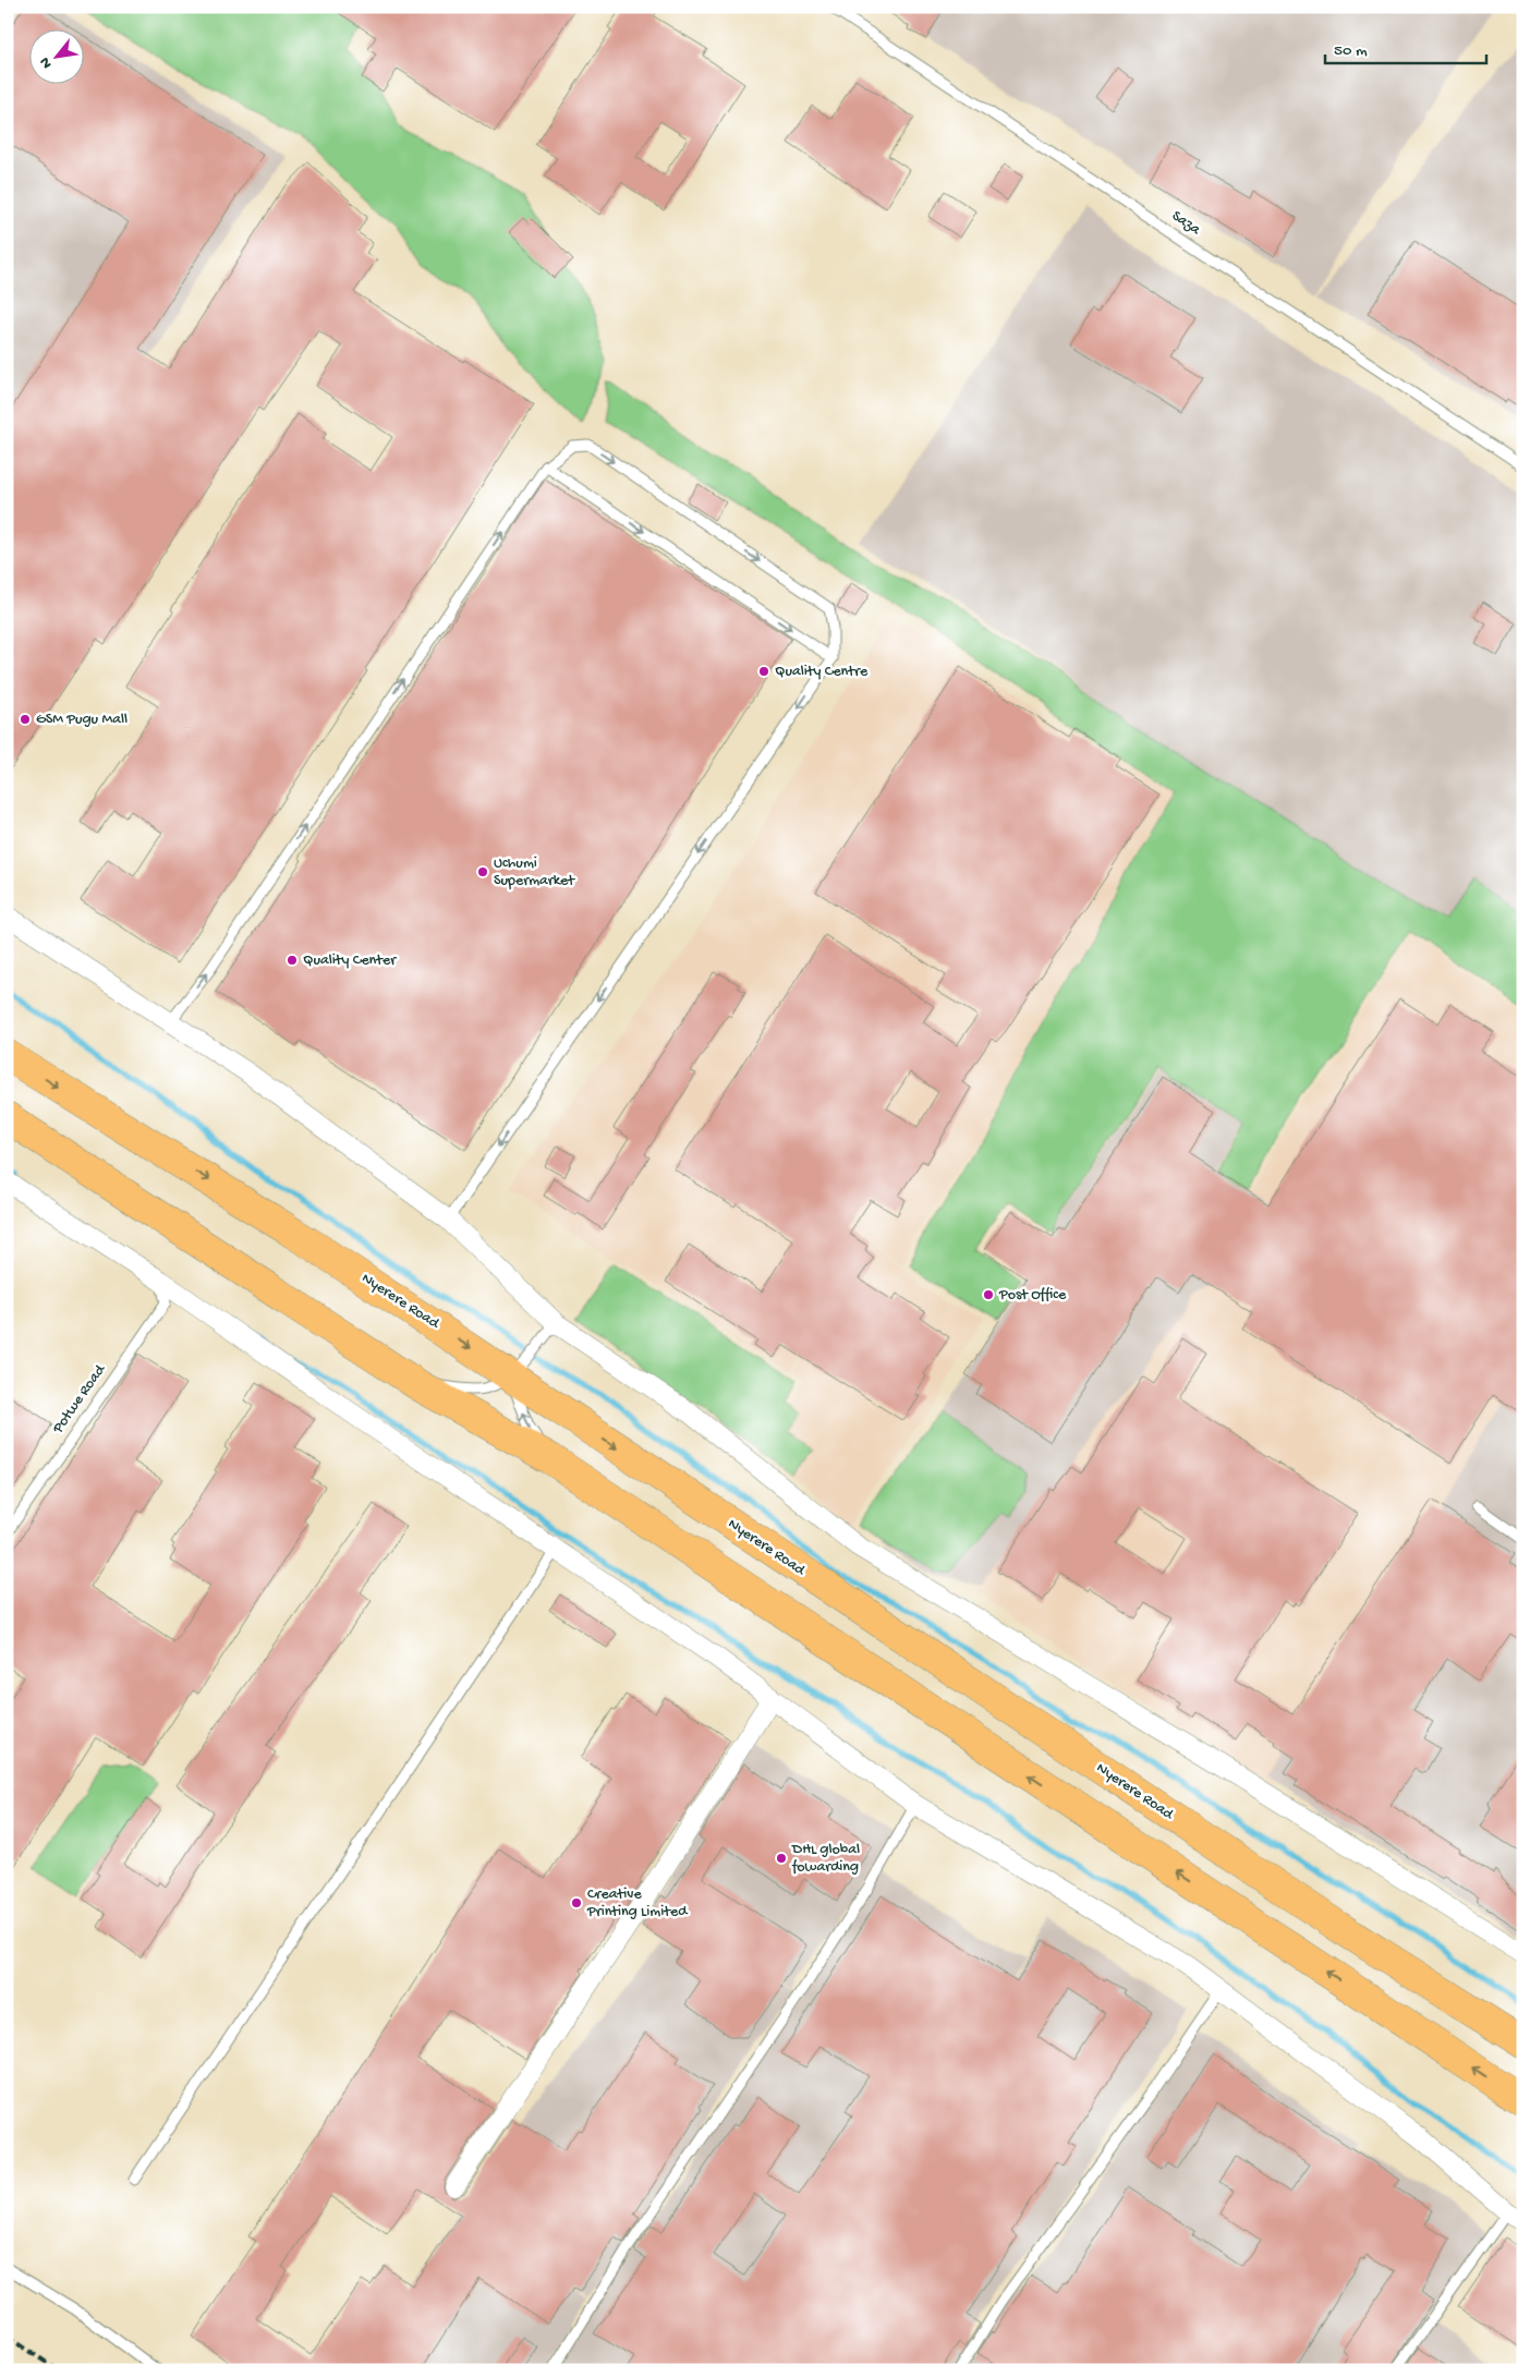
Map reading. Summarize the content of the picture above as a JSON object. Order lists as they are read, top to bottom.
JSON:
{
  "streets": {
    "highway": ["Nyerere Road"],
    "lane": ["Saza", "Potwe Road"]
  },
  "places": [
    "Quality Centre",
    "GSM Pugu Mall",
    "Uchumi Supermarket",
    "Quality Center",
    "Post Office",
    "DHL global fowarding",
    "Creative Printing Limited"
  ],
  "scale_bar": "50 m",
  "north": "bottom left"
}
